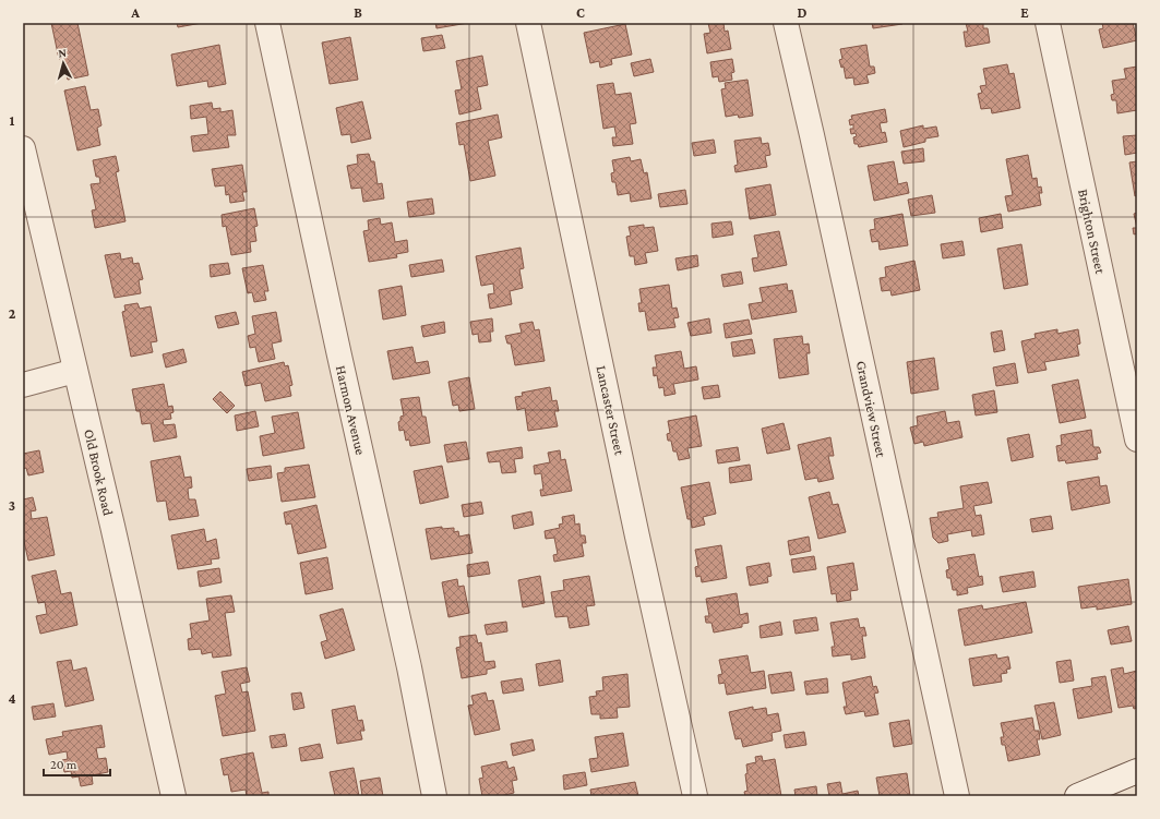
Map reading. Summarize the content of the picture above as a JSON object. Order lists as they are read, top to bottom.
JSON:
{
  "streets": {
    "street": [
      "Brighton Street",
      "Grandview Street",
      "Harmon Avenue",
      "Lancaster Street",
      "Old Brook Road"
    ]
  },
  "scale_bar": "20 m",
  "north": "top",
  "grid": {
    "columns": [
      "A",
      "B",
      "C",
      "D",
      "E"
    ],
    "rows": [
      "1",
      "2",
      "3",
      "4"
    ]
  }
}
